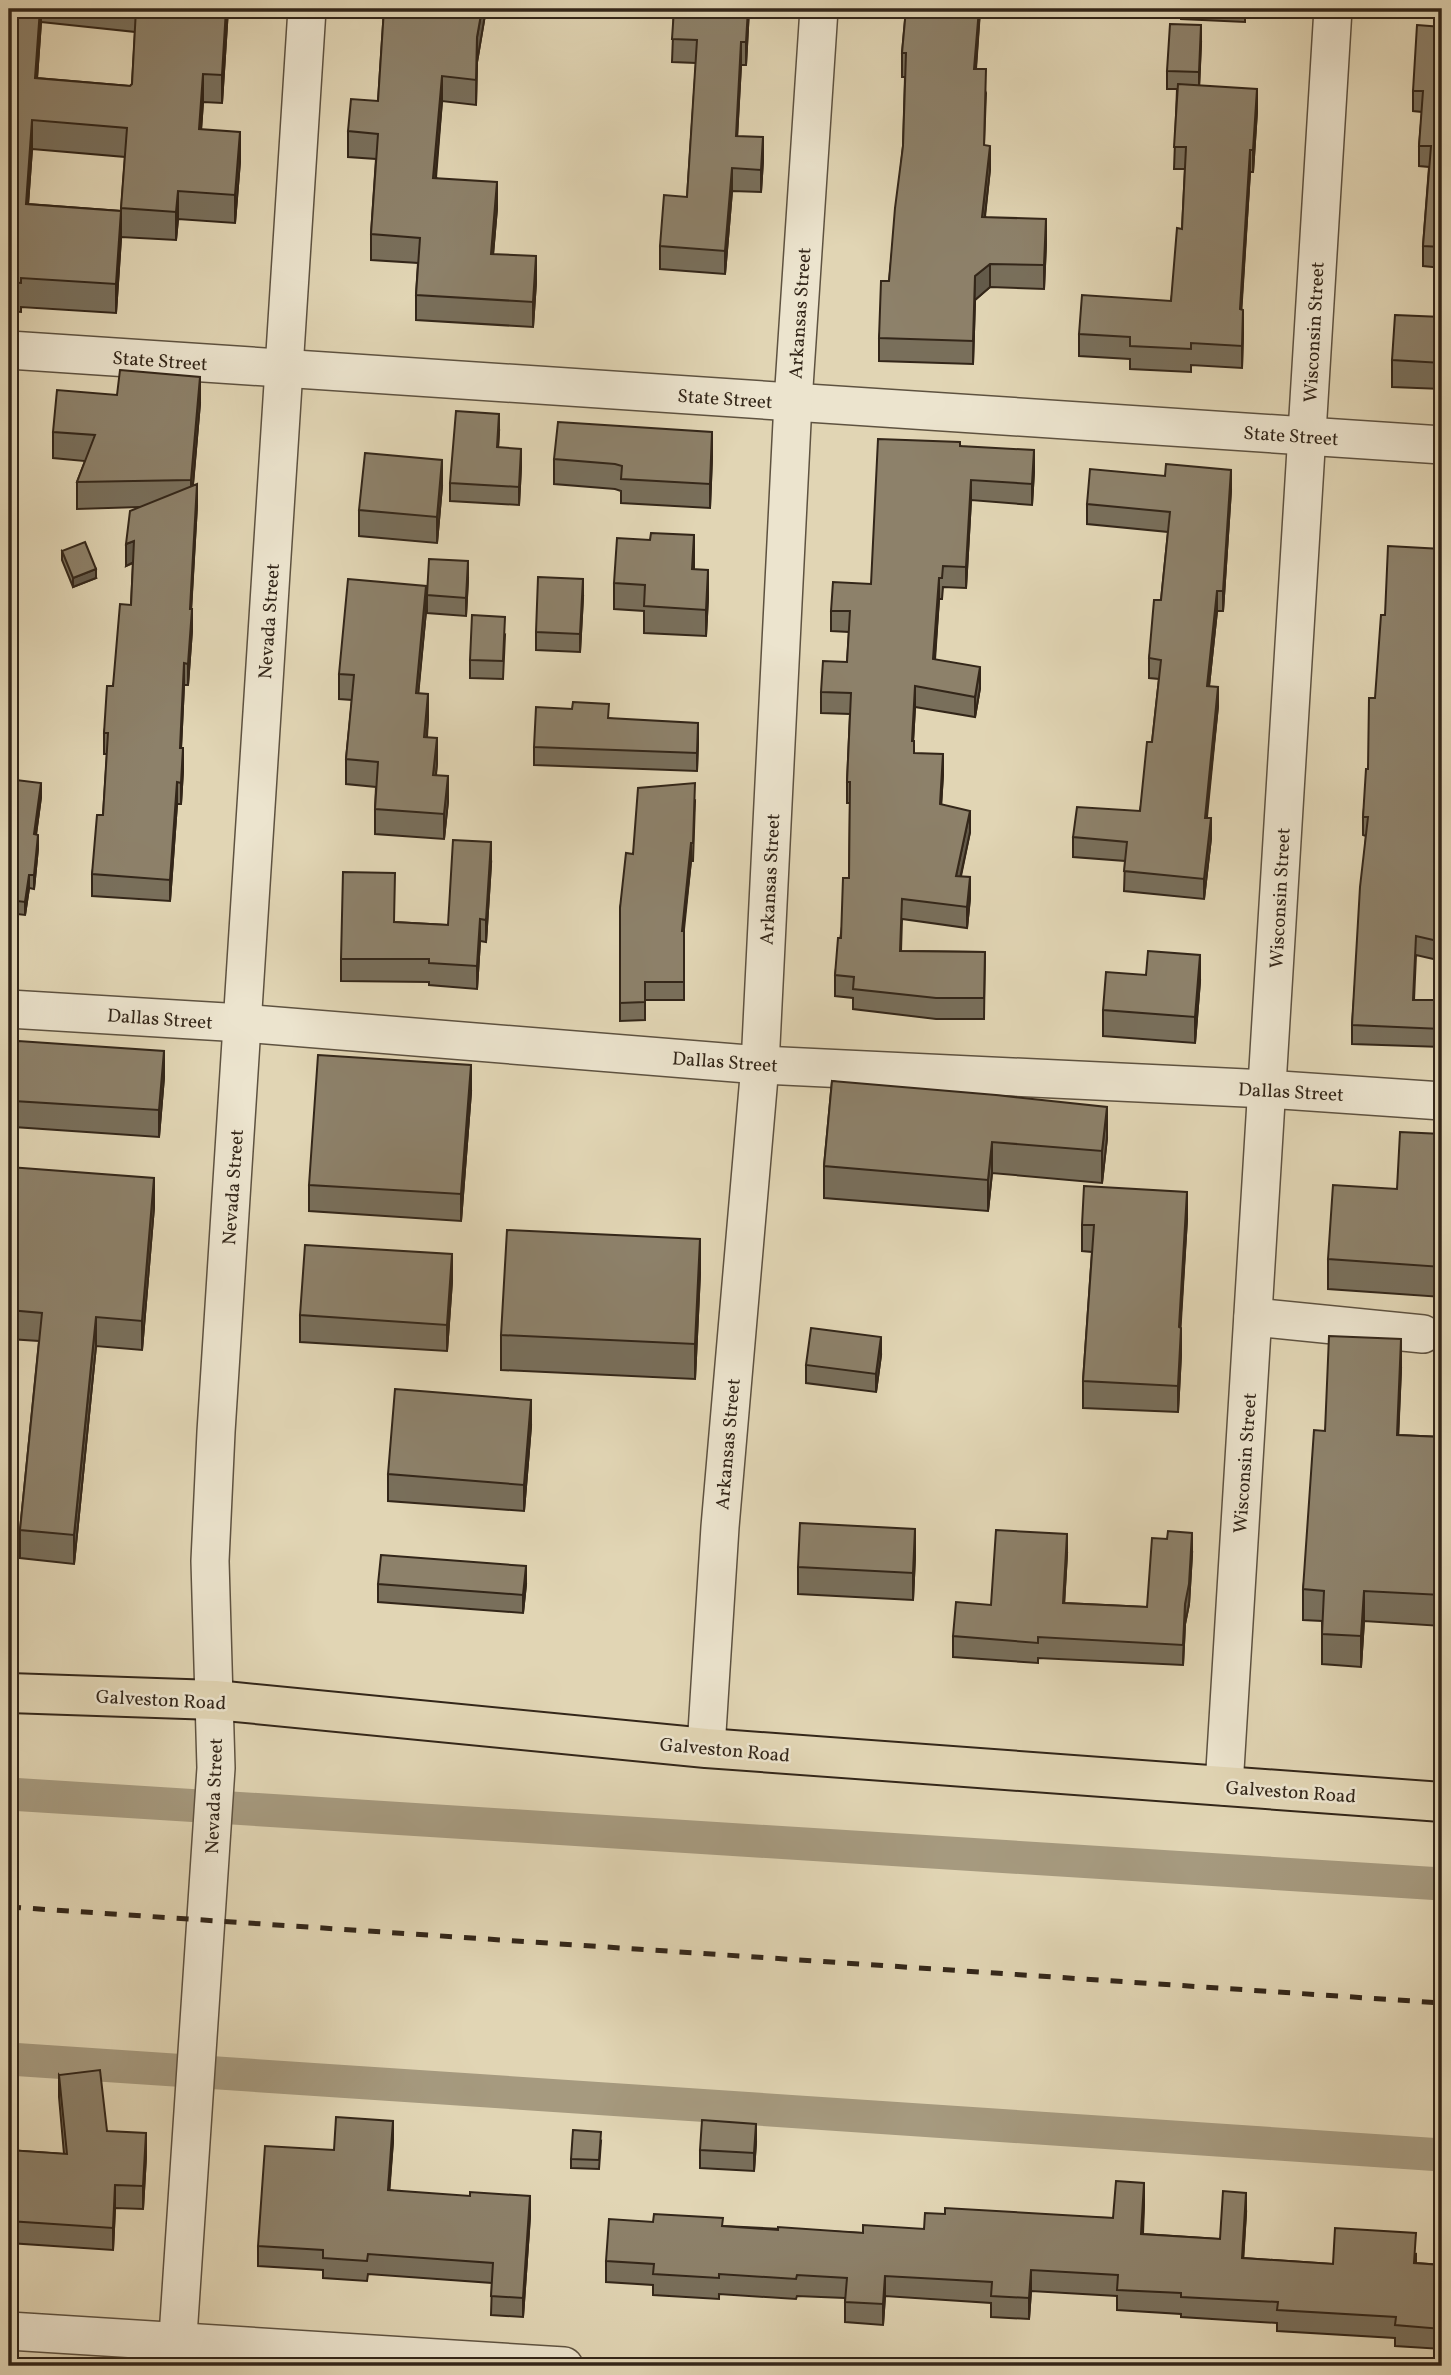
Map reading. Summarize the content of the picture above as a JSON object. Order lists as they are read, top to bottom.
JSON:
{
  "streets": {
    "main road": ["Galveston Road"],
    "street": [
      "Arkansas Street",
      "Wisconsin Street",
      "State Street",
      "Nevada Street",
      "Dallas Street"
    ]
  },
  "crossings": [
    ["Arkansas Street", "State Street"],
    ["Arkansas Street", "Dallas Street"],
    ["Arkansas Street", "Galveston Road"],
    ["Wisconsin Street", "State Street"],
    ["Wisconsin Street", "Dallas Street"],
    ["Wisconsin Street", "Galveston Road"],
    ["State Street", "Nevada Street"],
    ["Nevada Street", "Dallas Street"],
    ["Nevada Street", "Galveston Road"]
  ]
}
